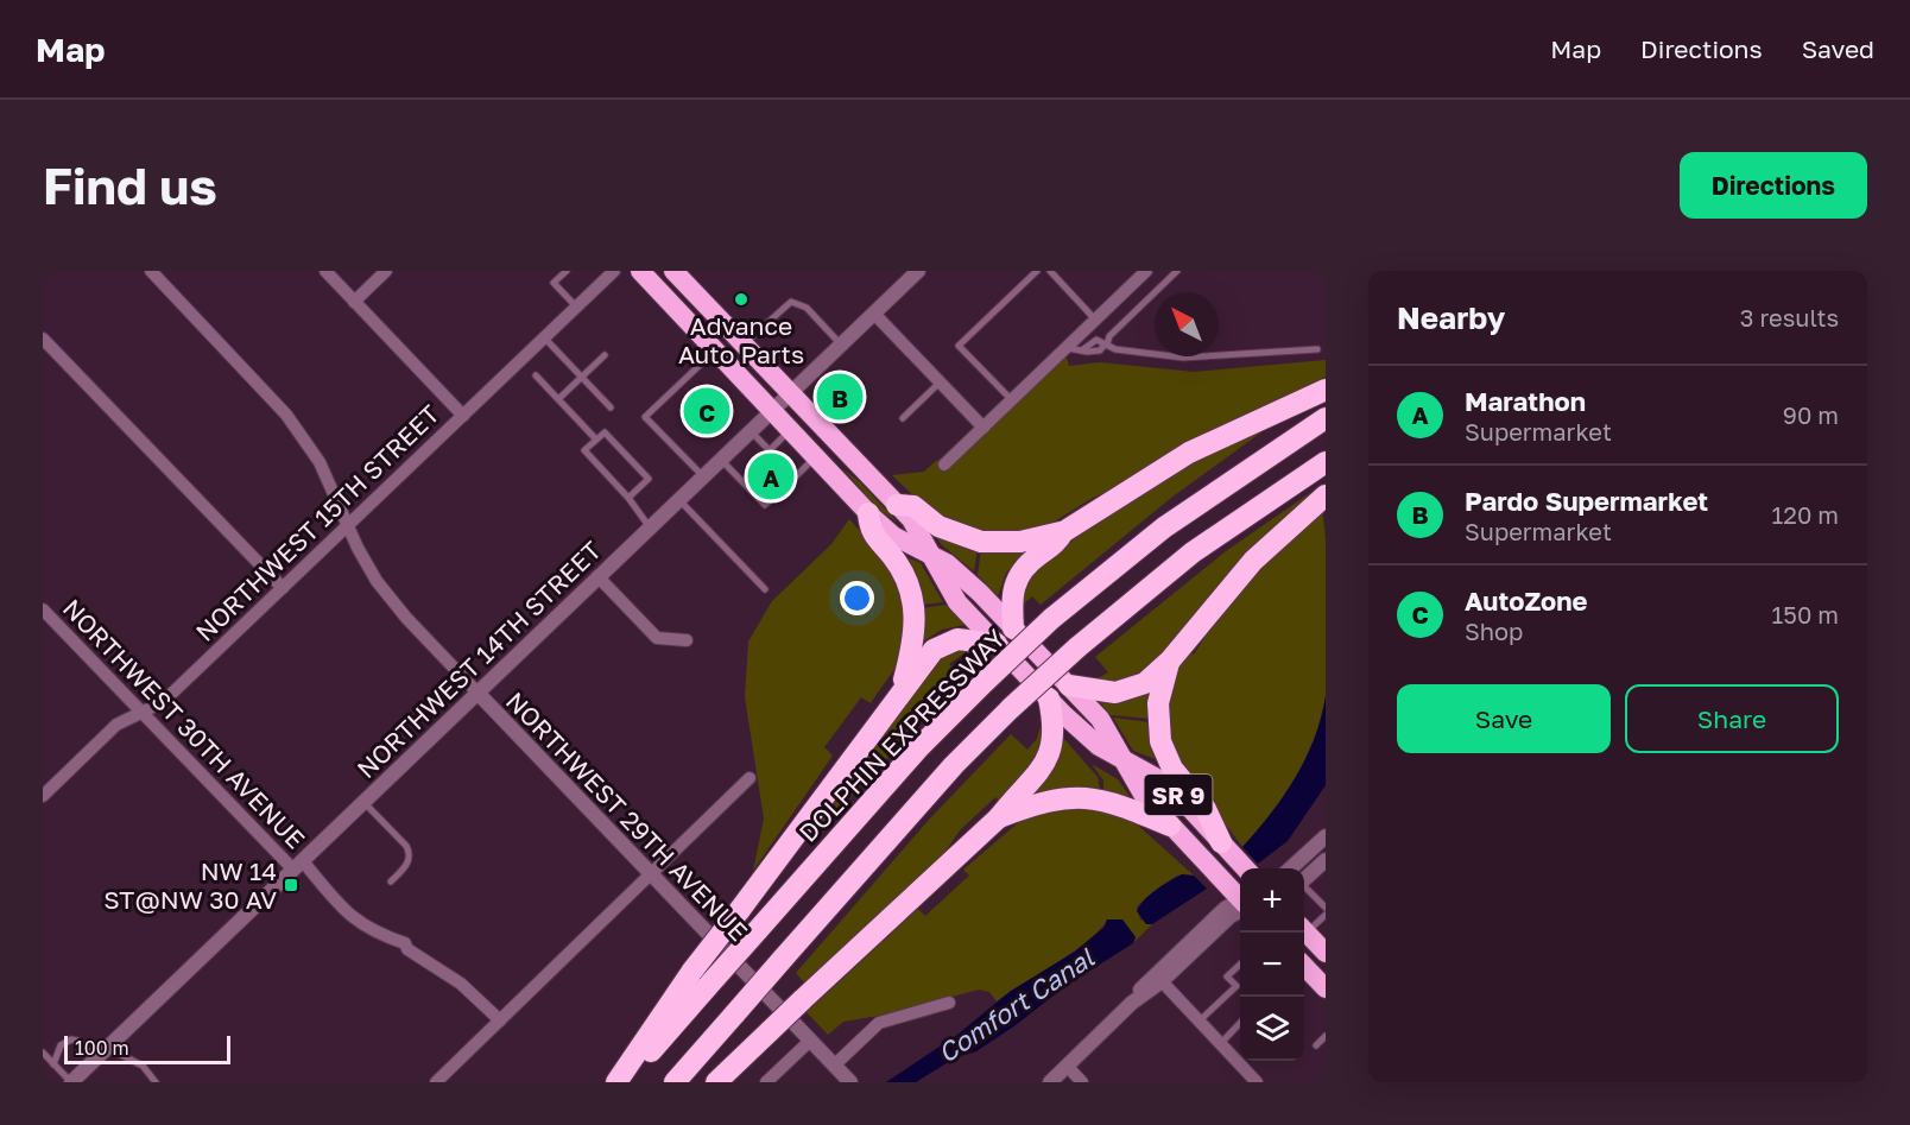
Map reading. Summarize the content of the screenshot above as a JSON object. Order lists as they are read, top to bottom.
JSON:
{
  "streets": {
    "highway": ["DOLPHIN EXPRESSWAY", "SR 9"],
    "street": [
      "NORTHWEST 15TH STREET",
      "NORTHWEST 14TH STREET",
      "NORTHWEST 30TH AVENUE",
      "NORTHWEST 29TH AVENUE"
    ]
  },
  "crossings": [
    ["NORTHWEST 15TH STREET", "NORTHWEST 30TH AVENUE"],
    ["NORTHWEST 15TH STREET", "NORTHWEST 29TH AVENUE"],
    ["NORTHWEST 14TH STREET", "NORTHWEST 30TH AVENUE"],
    ["NORTHWEST 14TH STREET", "SR 9"],
    ["NORTHWEST 14TH STREET", "NORTHWEST 29TH AVENUE"]
  ],
  "water": ["Comfort Canal"],
  "places": {
    "other": ["Advance Auto Parts"],
    "transit": ["NW 14 ST@NW 30 AV"]
  },
  "scale_bar": "100 m",
  "north": "top left",
  "page": {
    "header": "Map",
    "nav": ["Map", "Directions", "Saved"],
    "buttons": [
      "Directions",
      ["Save", "Share"]
    ],
    "title": "Find us",
    "heading": ["Nearby", "3 results"],
    "list": [
      {
        "mark": "A",
        "name": "Marathon",
        "note": "Supermarket",
        "value": "90 m"
      },
      {
        "mark": "B",
        "name": "Pardo Supermarket",
        "note": "Supermarket",
        "value": "120 m"
      },
      {
        "mark": "C",
        "name": "AutoZone",
        "note": "Shop",
        "value": "150 m"
      }
    ],
    "pins": ["B", "C", "A"],
    "map_buttons": ["+", "−"],
    "scale": "100 m"
  }
}
